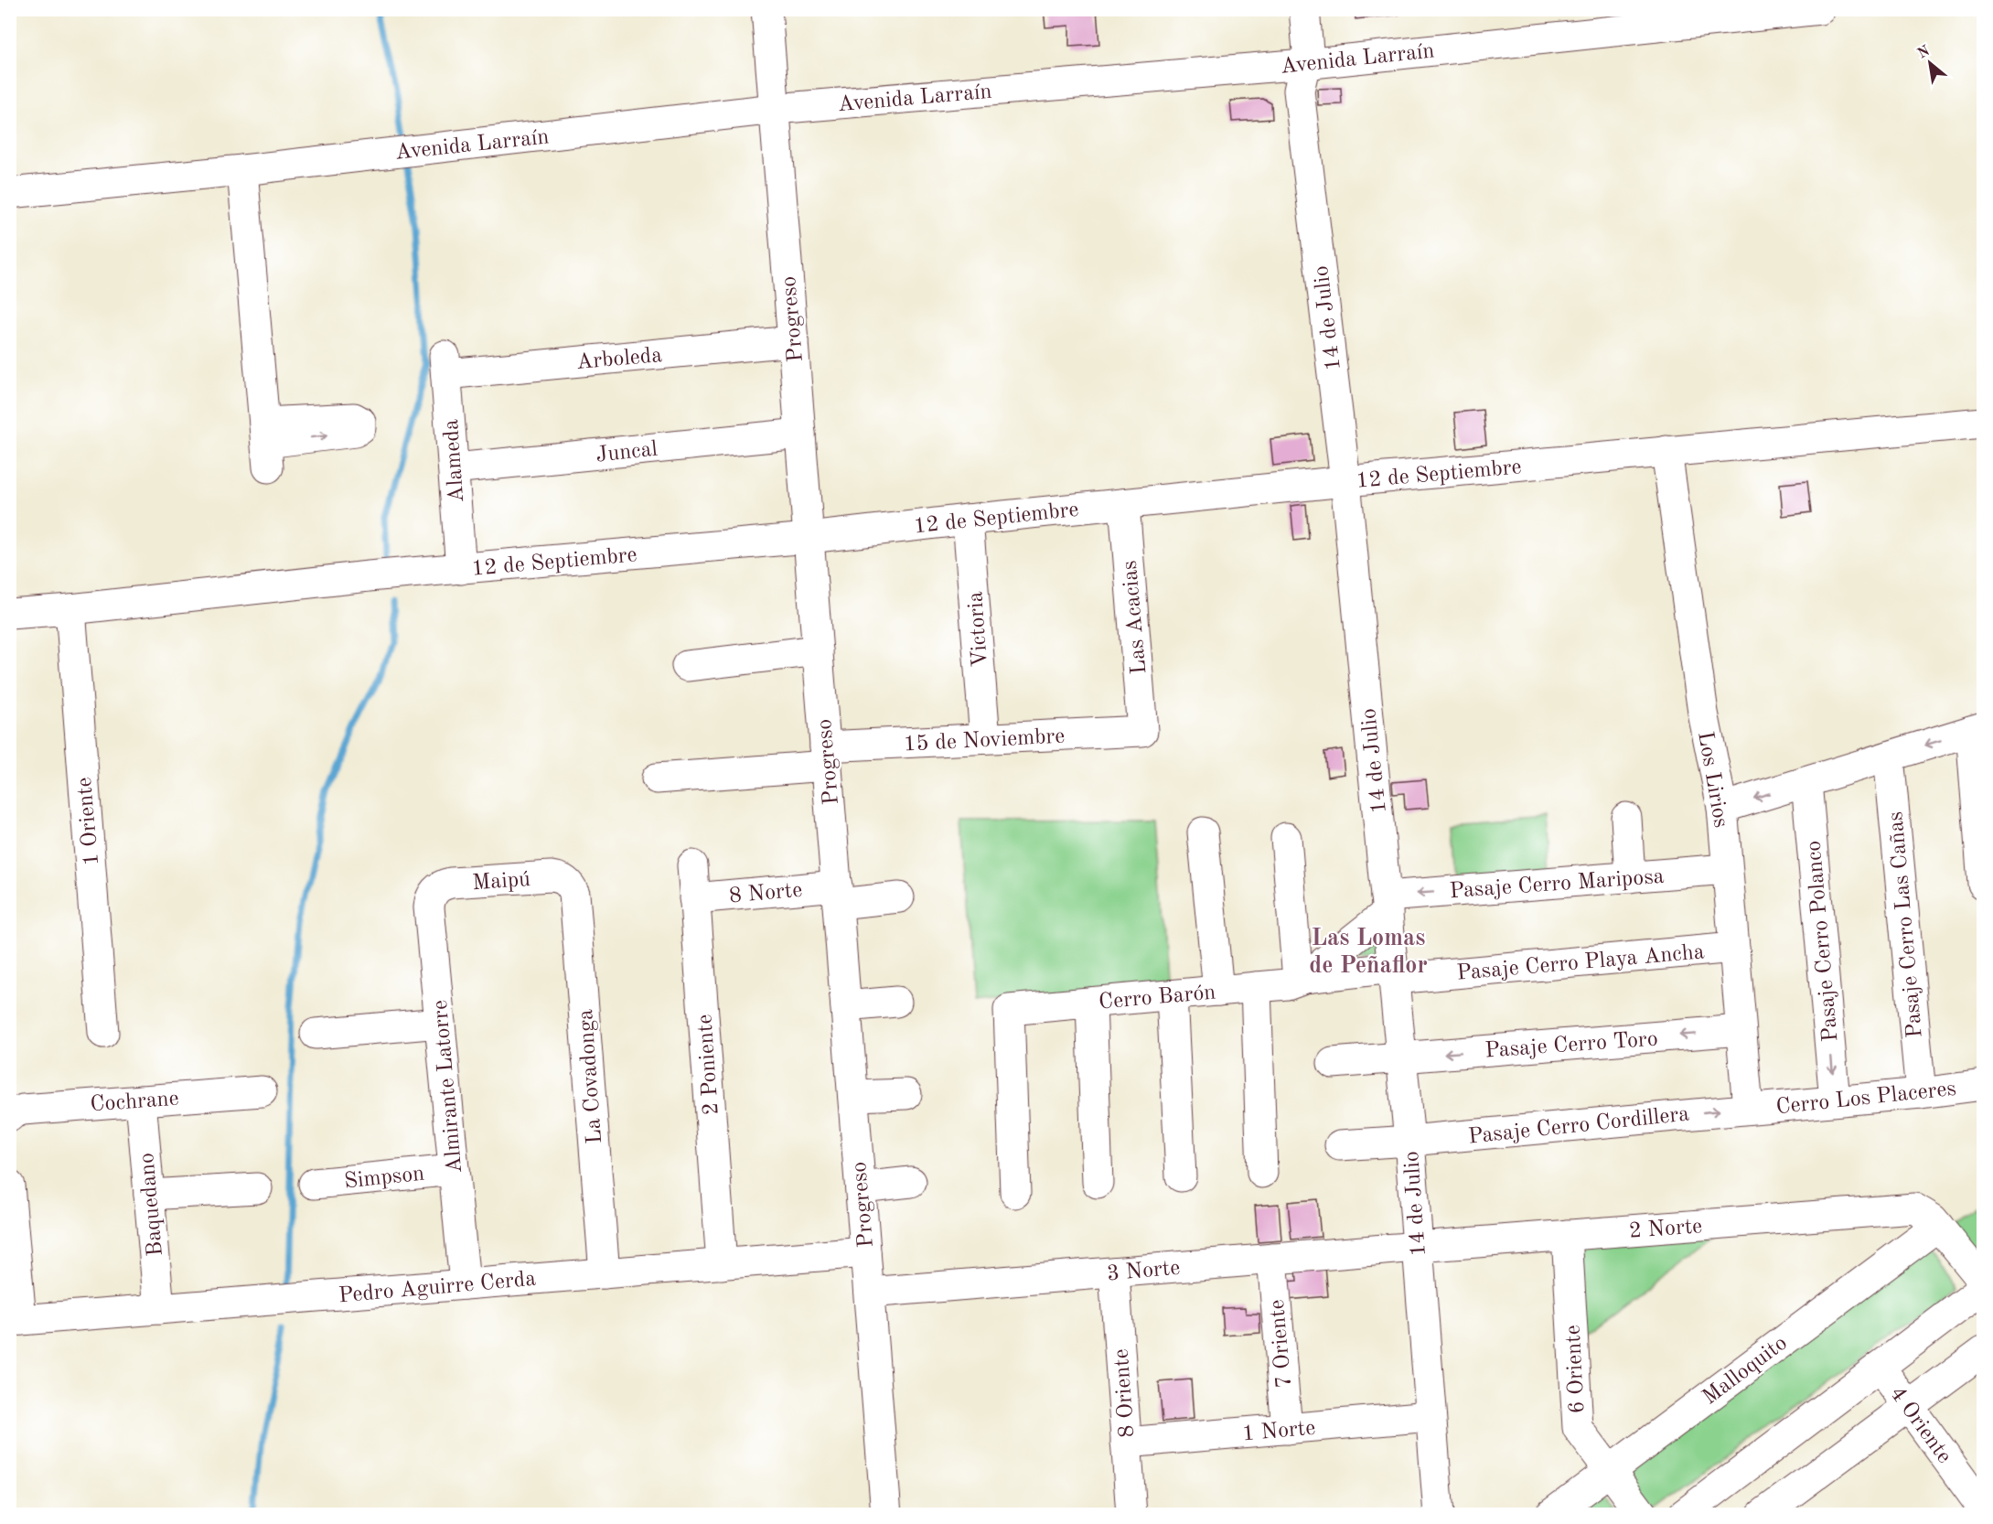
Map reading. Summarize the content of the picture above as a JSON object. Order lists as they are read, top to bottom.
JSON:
{
  "streets": {
    "street": [
      "Avenida Larraín",
      "14 de Julio",
      "Progreso",
      "Arboleda",
      "Juncal",
      "Alameda",
      "12 de Septiembre",
      "Las Acacias",
      "Victoria",
      "15 de Noviembre",
      "Los Lirios",
      "1 Oriente",
      "Maipú",
      "Pasaje Cerro Mariposa",
      "8 Norte",
      "Pasaje Cerro Las Cañas",
      "Pasaje Cerro Polanco",
      "Pasaje Cerro Playa Ancha",
      "Cerro Barón",
      "Pasaje Cerro Toro",
      "2 Poniente",
      "La Covadonga",
      "Almirante Latorre",
      "Cerro Los Placeres",
      "Cochrane",
      "Pasaje Cerro Cordillera",
      "Simpson",
      "Baquedano",
      "2 Norte",
      "3 Norte",
      "Pedro Aguirre Cerda",
      "7 Oriente",
      "6 Oriente",
      "Malloquito",
      "8 Oriente",
      "4 Oriente",
      "1 Norte"
    ]
  },
  "crossings": [
    ["Avenida Larraín", "14 de Julio"],
    ["Avenida Larraín", "Progreso"],
    ["14 de Julio", "12 de Septiembre"],
    ["14 de Julio", "Pasaje Cerro Mariposa"],
    ["14 de Julio", "Pasaje Cerro Playa Ancha"],
    ["14 de Julio", "Cerro Barón"],
    ["14 de Julio", "Pasaje Cerro Toro"],
    ["14 de Julio", "Pasaje Cerro Cordillera"],
    ["14 de Julio", "2 Norte"],
    ["14 de Julio", "3 Norte"],
    ["14 de Julio", "1 Norte"],
    ["Progreso", "Arboleda"],
    ["Progreso", "Juncal"],
    ["Progreso", "12 de Septiembre"],
    ["Progreso", "15 de Noviembre"],
    ["Progreso", "8 Norte"],
    ["Progreso", "3 Norte"],
    ["Progreso", "Pedro Aguirre Cerda"],
    ["Arboleda", "Alameda"],
    ["Juncal", "Alameda"],
    ["Alameda", "12 de Septiembre"],
    ["12 de Septiembre", "Las Acacias"],
    ["12 de Septiembre", "Victoria"],
    ["12 de Septiembre", "Los Lirios"],
    ["12 de Septiembre", "1 Oriente"],
    ["Las Acacias", "15 de Noviembre"],
    ["Victoria", "15 de Noviembre"],
    ["Los Lirios", "Pasaje Cerro Mariposa"],
    ["Los Lirios", "Pasaje Cerro Playa Ancha"],
    ["Los Lirios", "Pasaje Cerro Toro"],
    ["Los Lirios", "Cerro Los Placeres"],
    ["Los Lirios", "Pasaje Cerro Cordillera"],
    ["Maipú", "La Covadonga"],
    ["Maipú", "Almirante Latorre"],
    ["Pasaje Cerro Mariposa", "Cerro Barón"],
    ["8 Norte", "2 Poniente"],
    ["Pasaje Cerro Las Cañas", "Cerro Los Placeres"],
    ["Pasaje Cerro Polanco", "Cerro Los Placeres"],
    ["Pasaje Cerro Playa Ancha", "Cerro Barón"],
    ["2 Poniente", "Pedro Aguirre Cerda"],
    ["La Covadonga", "Pedro Aguirre Cerda"],
    ["Almirante Latorre", "Simpson"],
    ["Almirante Latorre", "Pedro Aguirre Cerda"],
    ["Cerro Los Placeres", "Pasaje Cerro Cordillera"],
    ["Cochrane", "Baquedano"],
    ["Baquedano", "Pedro Aguirre Cerda"],
    ["2 Norte", "3 Norte"],
    ["2 Norte", "6 Oriente"],
    ["2 Norte", "Malloquito"],
    ["3 Norte", "7 Oriente"],
    ["3 Norte", "8 Oriente"],
    ["7 Oriente", "1 Norte"],
    ["6 Oriente", "Malloquito"],
    ["8 Oriente", "1 Norte"]
  ],
  "one_way": ["Pasaje Cerro Mariposa", "Pasaje Cerro Toro", "Pasaje Cerro Cordillera"],
  "districts": ["Las Lomas de Peñaflor"],
  "north": "top left"
}
